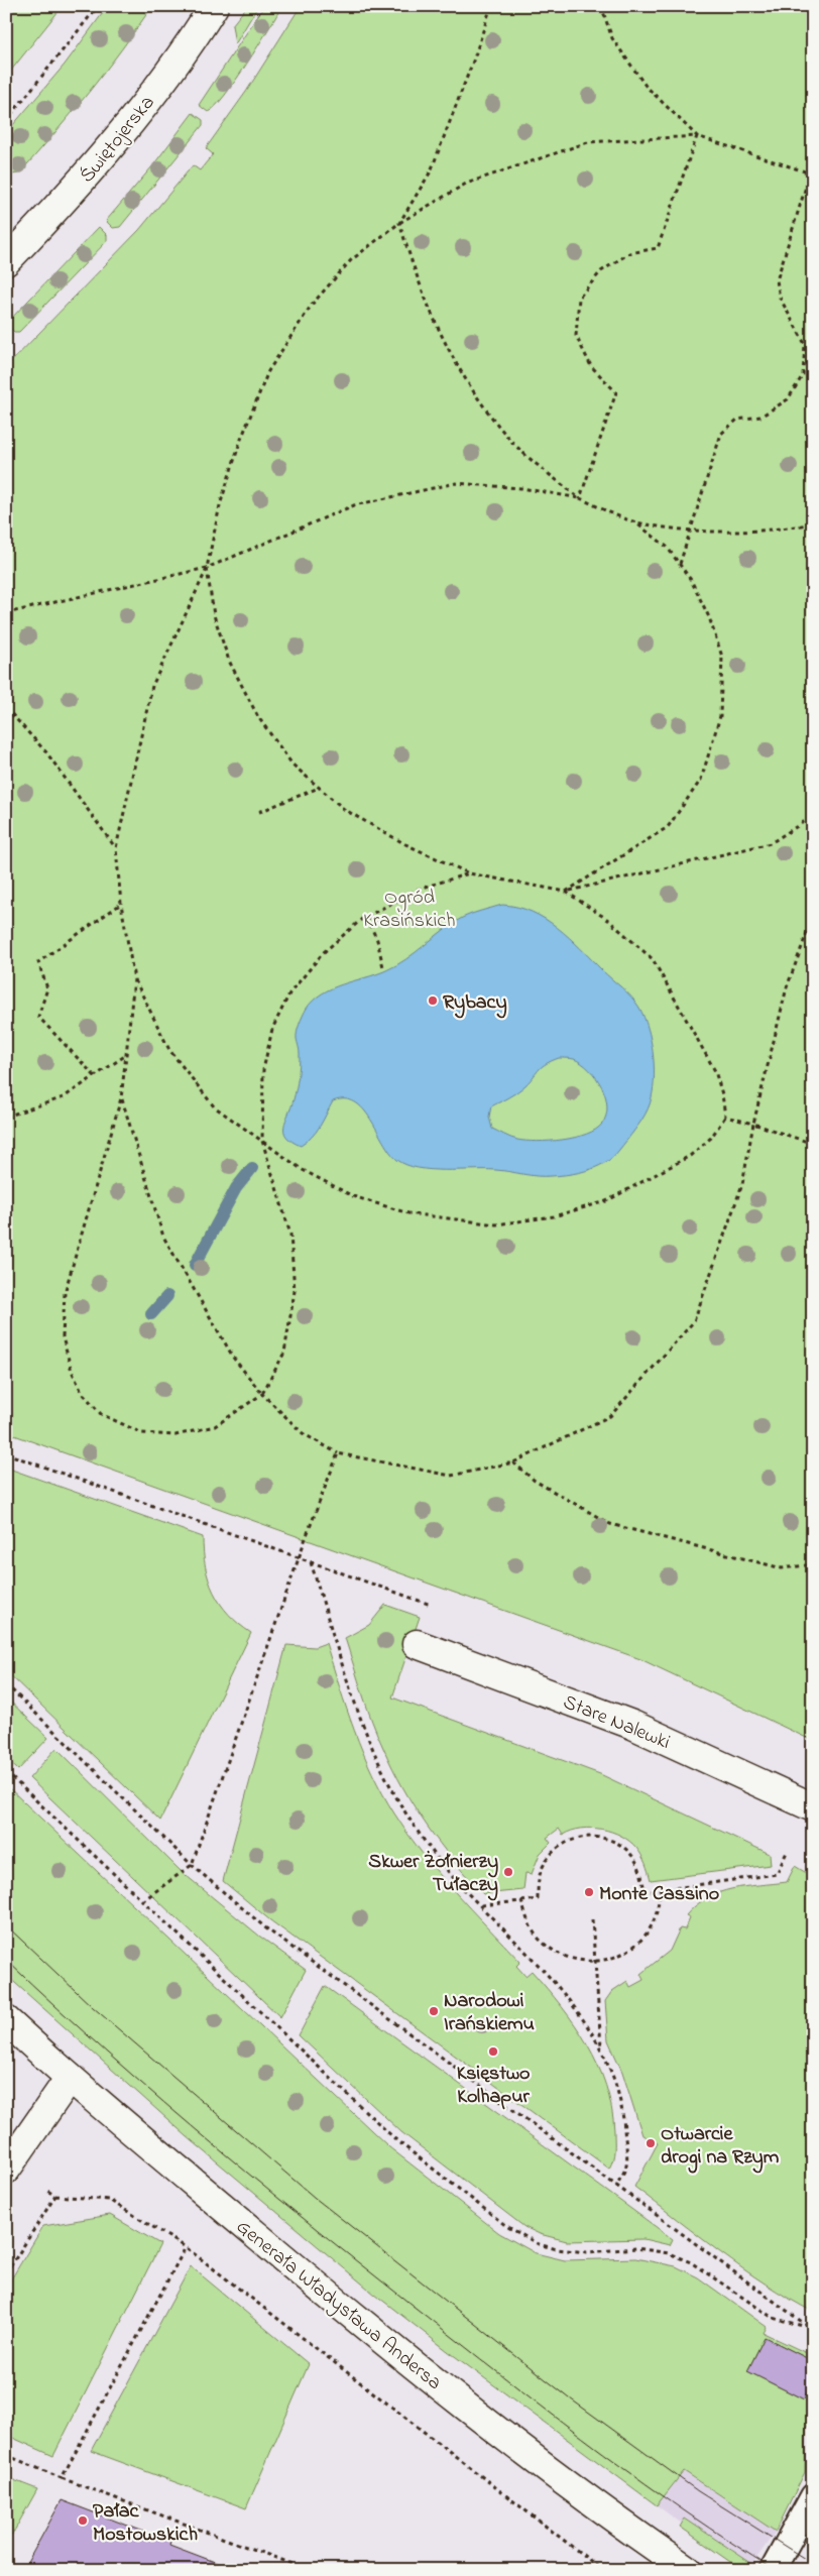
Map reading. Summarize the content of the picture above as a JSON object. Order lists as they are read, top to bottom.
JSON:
{
  "streets": {
    "street": ["Świętojerska", "Stare Nalewki", "Generała Władysława Andersa"]
  },
  "parks": ["Ogród Krasińskich"],
  "places": [
    "Rybacy",
    "Skwer Żołnierzy Tułaczy",
    "Monte Cassino",
    "Narodowi Irańskiemu",
    "Księstwo Kolhapur",
    "Otwarcie drogi na Rzym",
    "Pałac Mostowskich"
  ]
}
